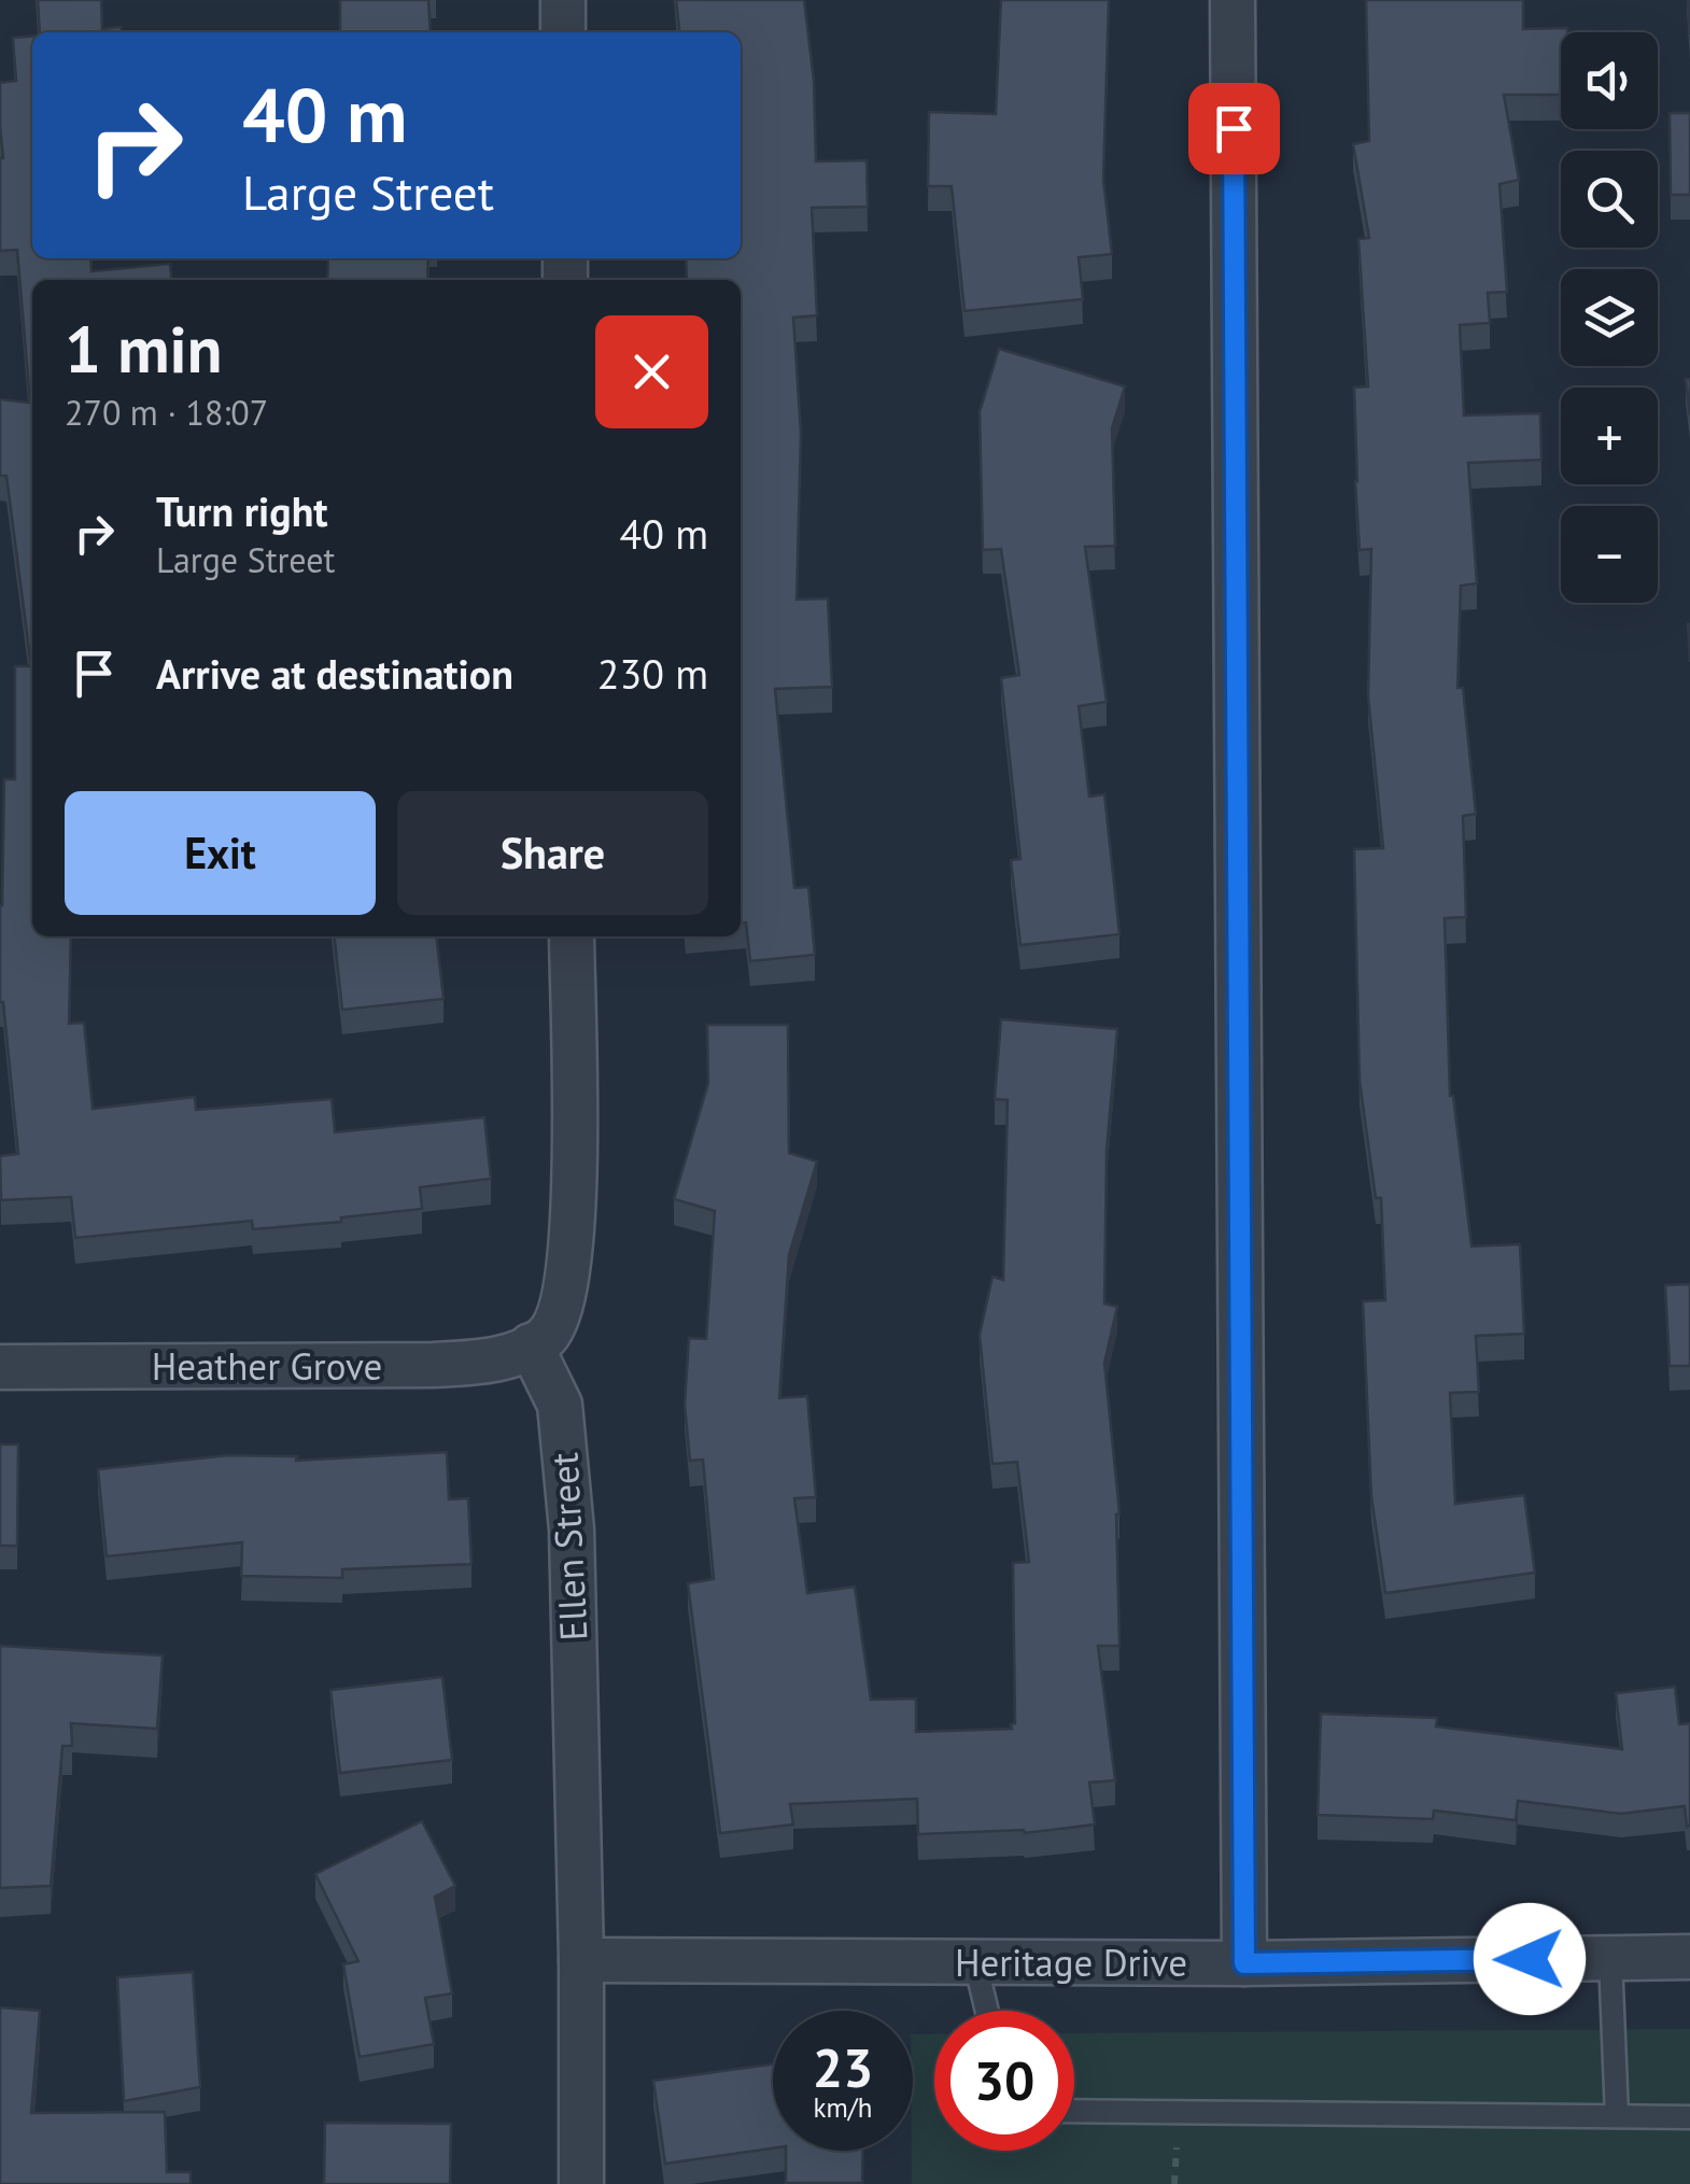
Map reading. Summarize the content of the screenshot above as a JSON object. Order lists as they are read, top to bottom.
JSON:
{
  "streets": {
    "street": ["Heather Grove", "Ellen Street", "Heritage Drive"]
  },
  "crossings": [
    ["Heather Grove", "Ellen Street"],
    ["Ellen Street", "Heritage Drive"]
  ],
  "page": {
    "map_buttons": ["+", "−"],
    "turn": ["40 m", "Large Street"],
    "heading": ["1 min", "270 m · 18:07"],
    "list": [
      {
        "name": "Turn right",
        "note": "Large Street",
        "value": "40 m"
      },
      {
        "name": "Arrive at destination",
        "value": "230 m"
      }
    ],
    "buttons": ["Exit", "Share"],
    "speed": "23 km/h",
    "limit": "30"
  }
}
